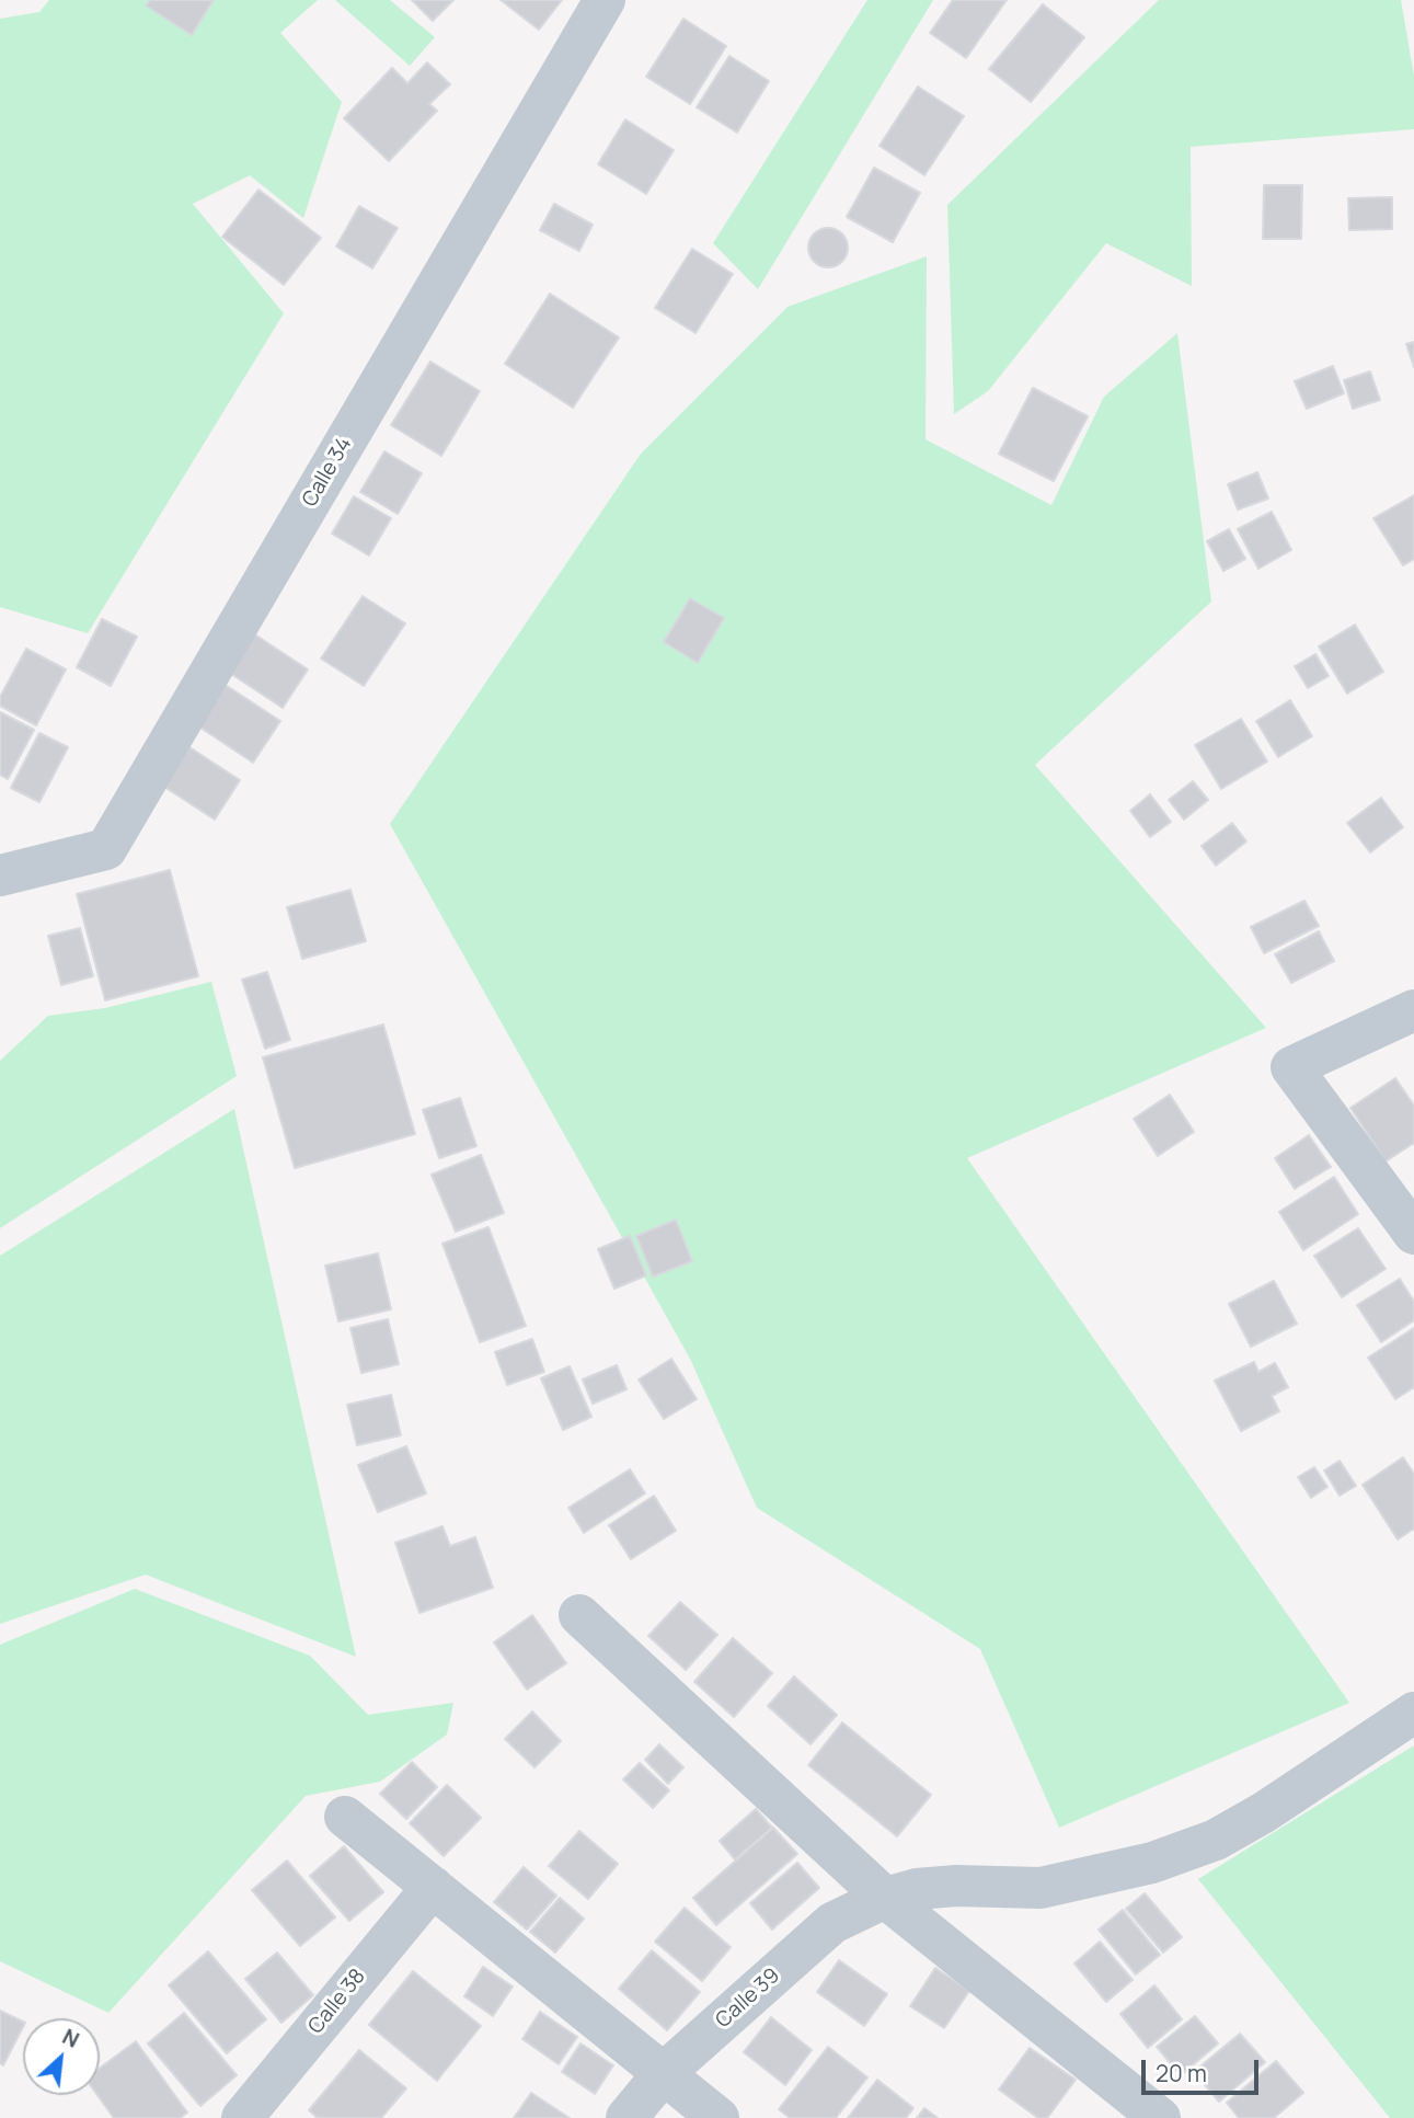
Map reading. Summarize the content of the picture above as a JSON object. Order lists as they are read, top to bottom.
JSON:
{
  "streets": {
    "street": ["Calle 34", "Calle 39", "Calle 38"]
  },
  "scale_bar": "20 m",
  "north": "top right"
}
